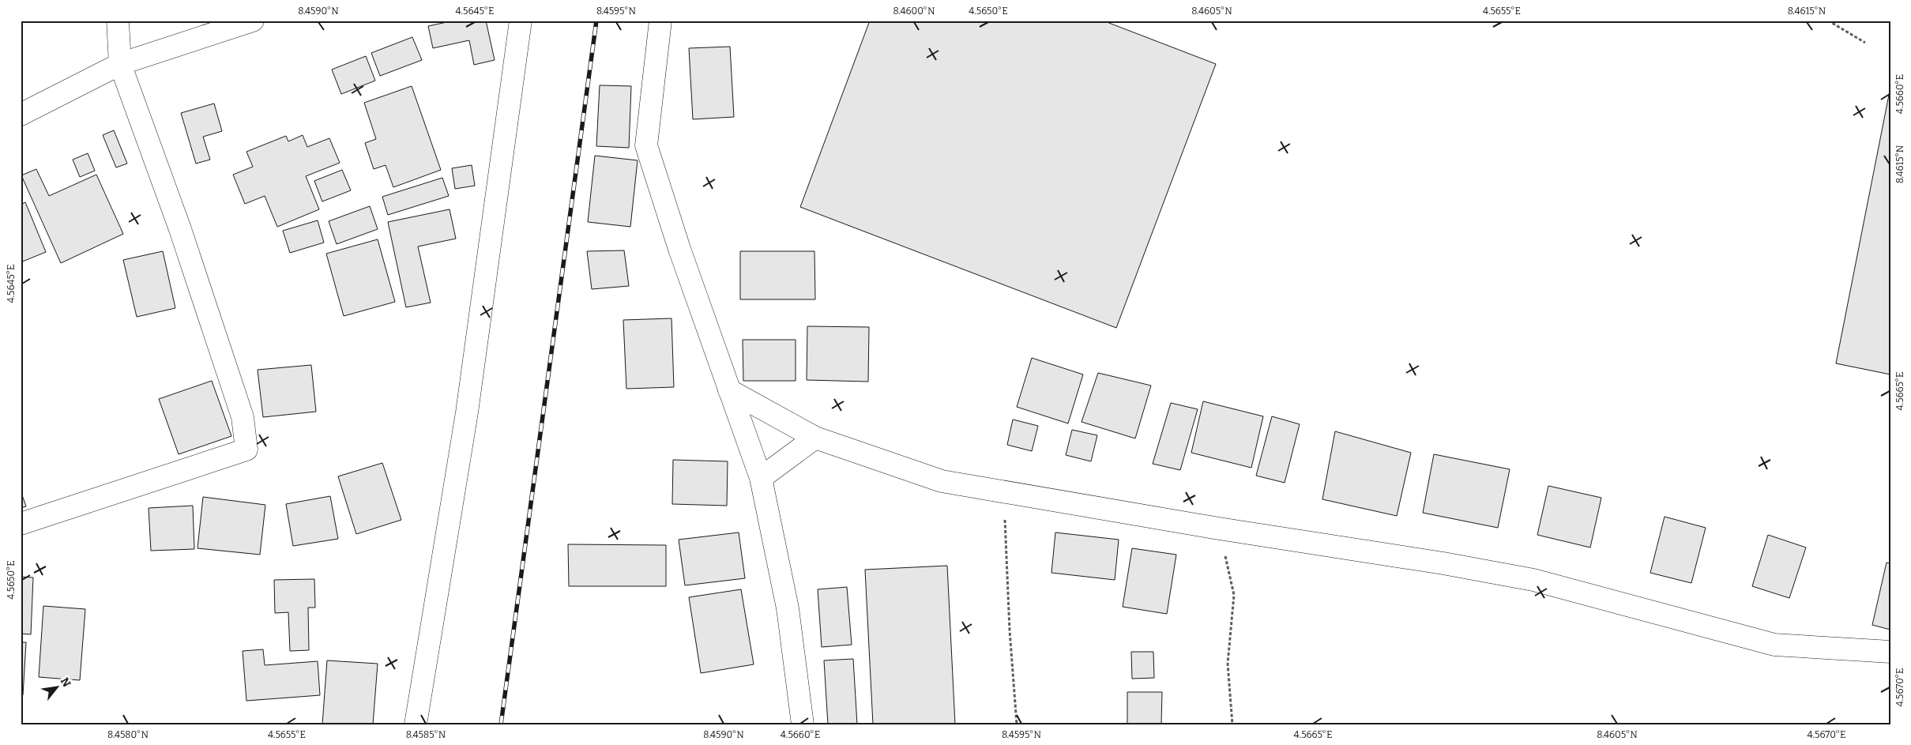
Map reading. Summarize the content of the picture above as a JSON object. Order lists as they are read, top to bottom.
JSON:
{
  "north": "top right",
  "coordinates": [
    "8.4590°N",
    "4.5645°E",
    "8.4595°N",
    "8.4600°N",
    "4.5650°E",
    "8.4605°N",
    "4.5655°E",
    "8.4615°N",
    "4.5660°E",
    "4.5665°E",
    "4.5670°E",
    "8.4580°N",
    "8.4585°N"
  ]
}
